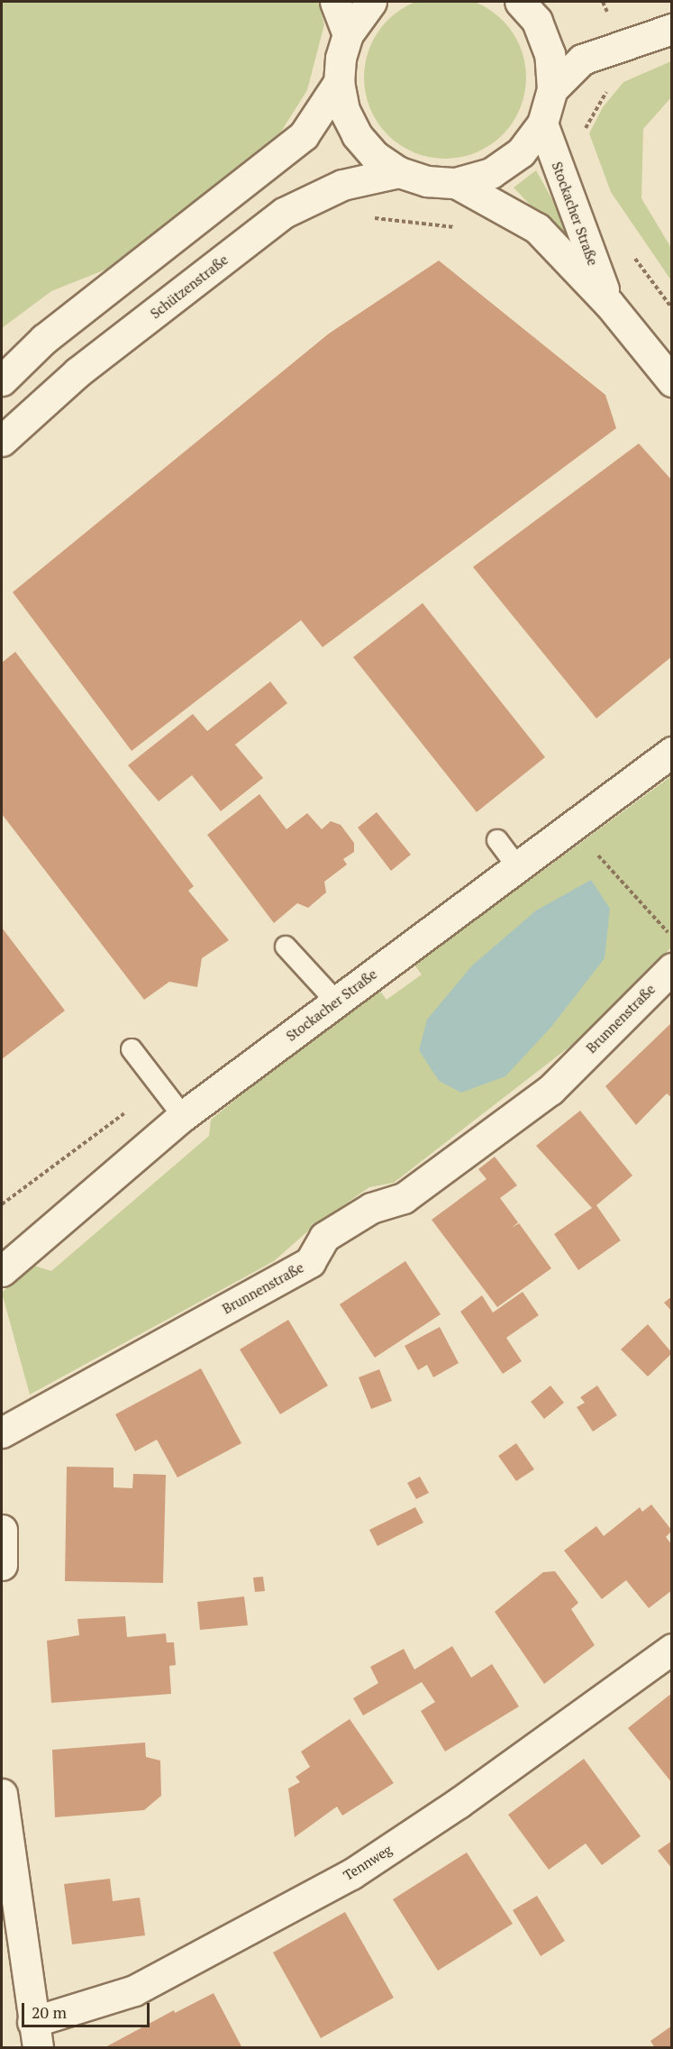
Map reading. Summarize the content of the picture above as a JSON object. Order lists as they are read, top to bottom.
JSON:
{
  "streets": {
    "street": [
      "Stockacher Straße",
      "Schützenstraße",
      "Brunnenstraße",
      "Tennweg"
    ]
  },
  "scale_bar": "20 m"
}
